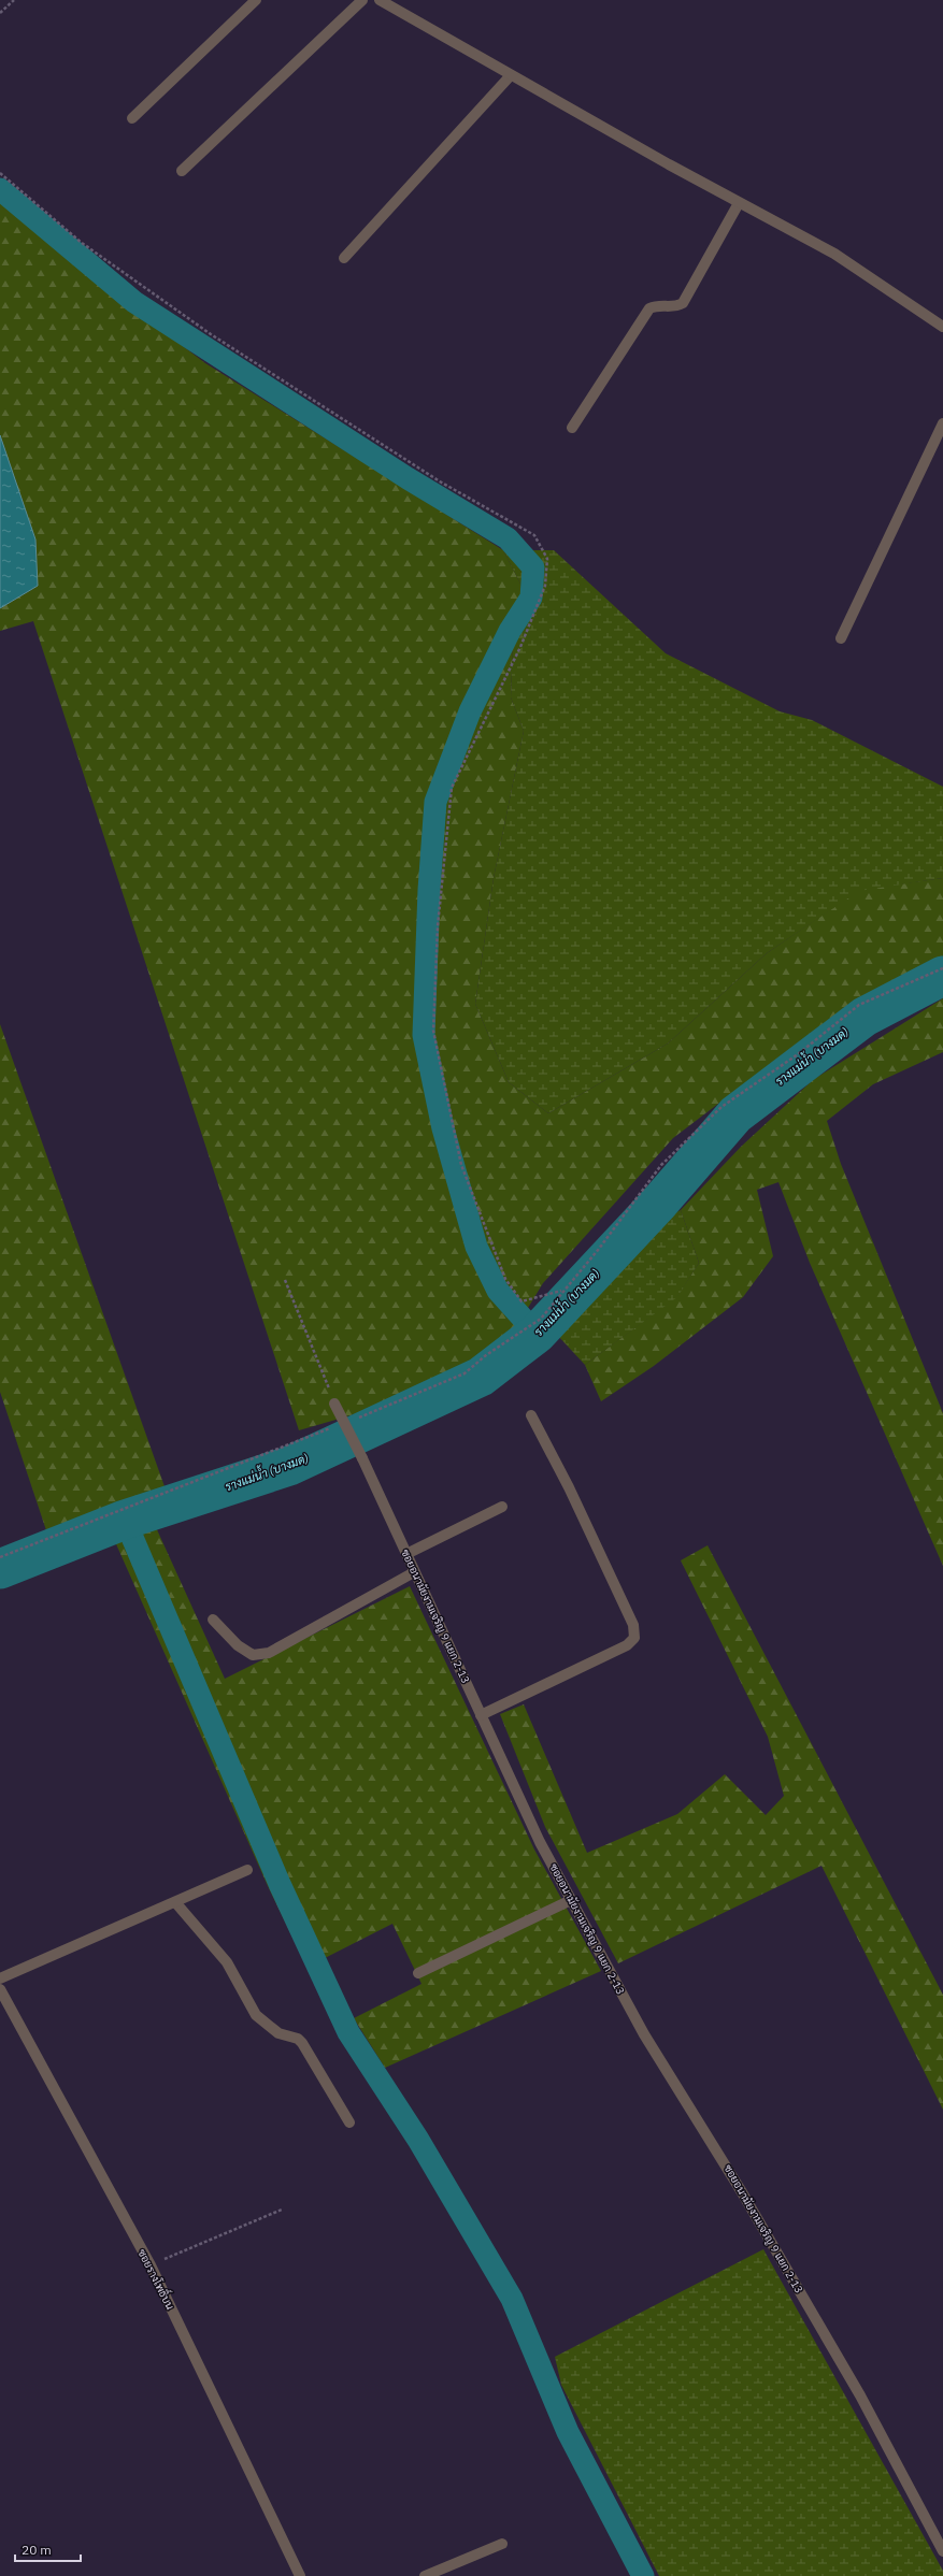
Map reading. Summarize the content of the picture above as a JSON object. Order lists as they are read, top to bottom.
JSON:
{
  "streets": {
    "street": ["ซอยอนามัยงามเจริญ 9 แยก 2-13", "ซอยรางโพธิ์บน"]
  },
  "water": ["รางแม่น้ำ (บางมด)"],
  "scale_bar": "20 m"
}
